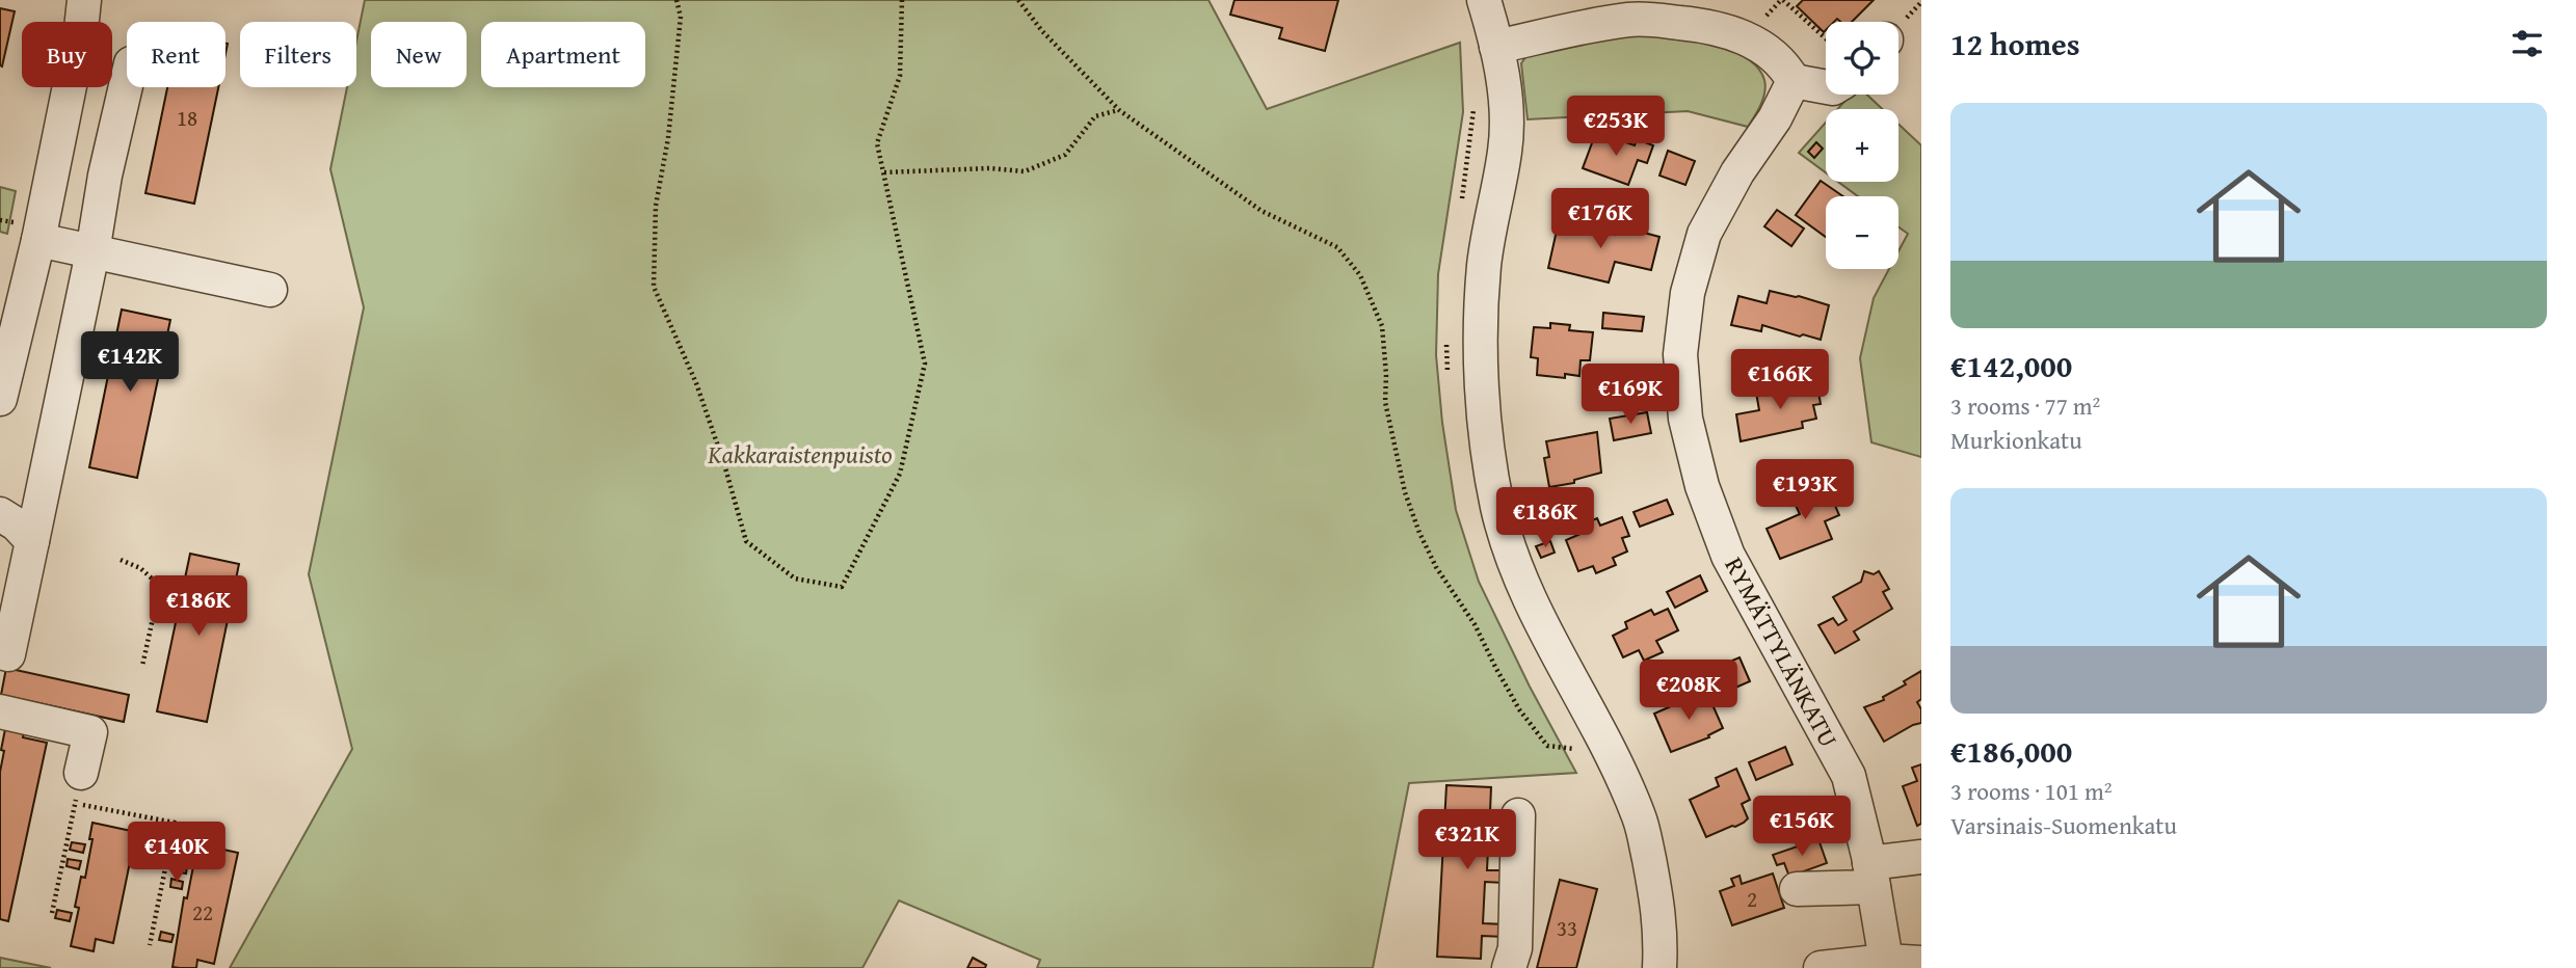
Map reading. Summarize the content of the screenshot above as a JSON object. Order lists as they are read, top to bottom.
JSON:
{
  "streets": {
    "street": ["RYMÄTTYLÄNKATU"]
  },
  "parks": ["Kakkaraistenpuisto"],
  "house_numbers": [
    "18",
    "2",
    "22",
    "33"
  ],
  "page": {
    "heading": "12 homes",
    "map_buttons": ["+", "−"],
    "chip": [
      "Buy",
      "Rent",
      "Filters",
      "New",
      "Apartment"
    ],
    "list": [
      {
        "name": "€142,000",
        "note": "3 rooms · 77 m² · Murkionkatu"
      },
      {
        "name": "€186,000",
        "note": "3 rooms · 101 m² · Varsinais-Suomenkatu"
      }
    ],
    "price": [
      "€253K",
      "€176K",
      "€142K",
      "€166K",
      "€169K",
      "€193K",
      "€186K",
      "€186K",
      "€208K",
      "€156K",
      "€321K",
      "€140K"
    ]
  }
}
